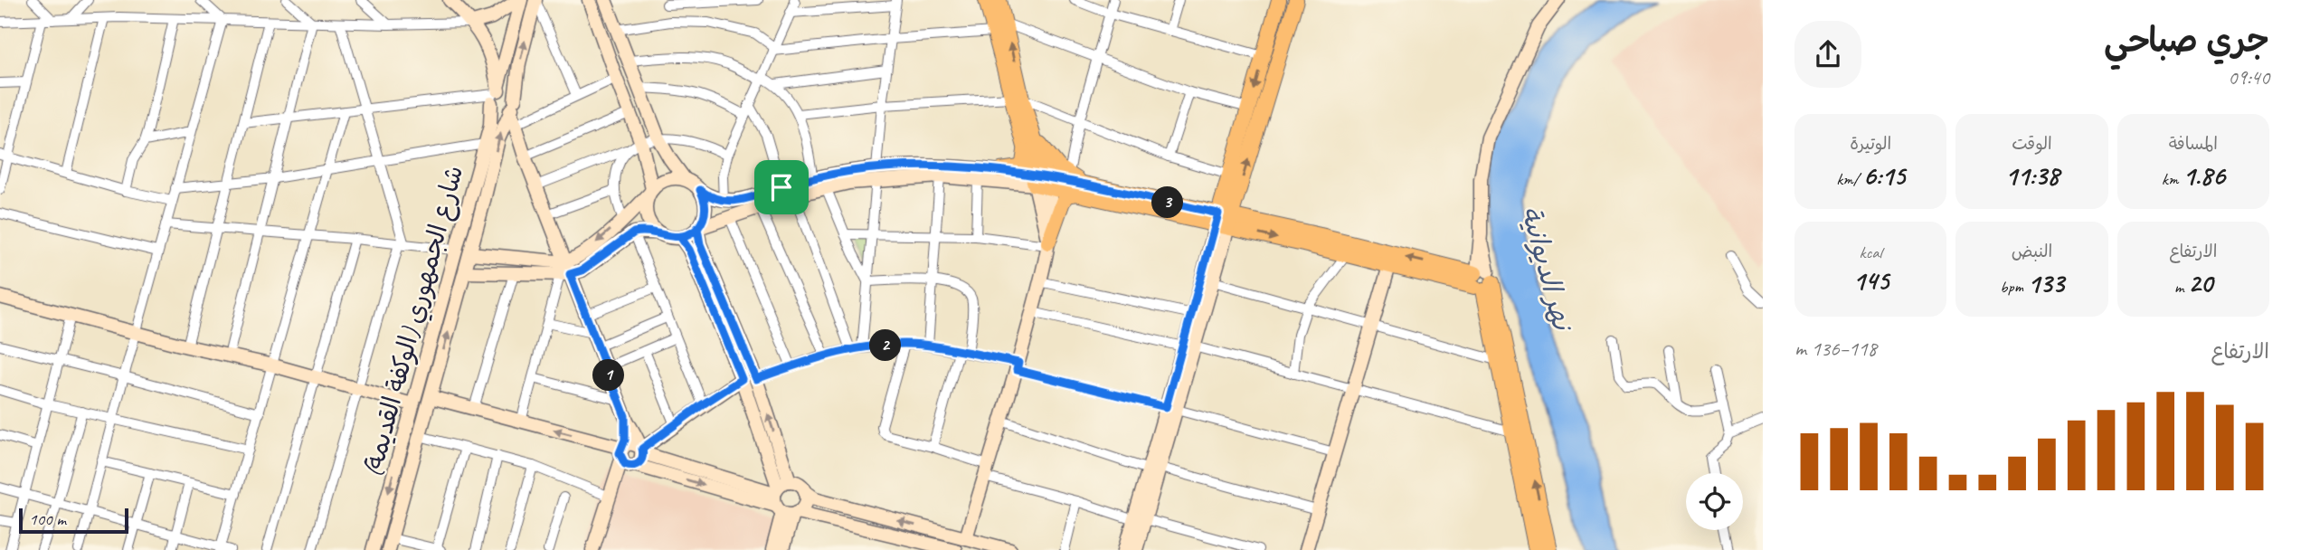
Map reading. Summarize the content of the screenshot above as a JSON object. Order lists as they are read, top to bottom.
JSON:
{
  "streets": {
    "street": ["شارع الجمهوري (الوكفة القديمة)"]
  },
  "water": ["نهر الديوانية"],
  "scale_bar": "100 m",
  "page": {
    "heading": ["جري صباحي", "09:40"],
    "stats": [
      ["المسافة", "1.86 km"],
      ["الوقت", "11:38"],
      ["الوتيرة", "6:15 /km"],
      ["الارتفاع", "20 m"],
      ["النبض", "133 bpm"],
      ["kcal", "145"]
    ],
    "pins": ["3", "2", "1"],
    "chart": ["الارتفاع", "118–136 m"],
    "scale": "100 m"
  }
}
